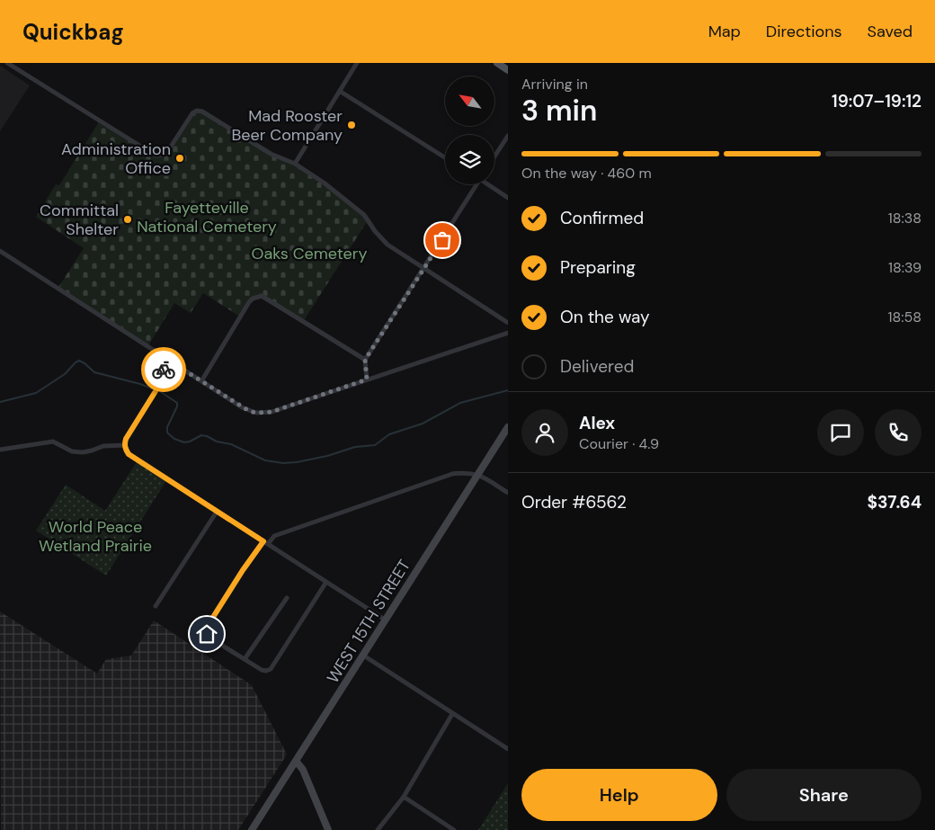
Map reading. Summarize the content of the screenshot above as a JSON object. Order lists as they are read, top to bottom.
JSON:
{
  "streets": {
    "main road": ["WEST 15TH STREET"]
  },
  "parks": ["Fayetteville National Cemetery", "Oaks Cemetery", "World Peace Wetland Prairie"],
  "places": ["Mad Rooster Beer Company", "Administration Office", "Committal Shelter"],
  "north": "top left",
  "page": {
    "header": "Quickbag",
    "nav": ["Map", "Directions", "Saved"],
    "heading": ["3 min", "Arriving in", "19:07–19:12"],
    "panel": [
      "Alex",
      "Courier · 4.9",
      "Order #6562",
      "$37.64"
    ],
    "bar": "On the way · 460 m",
    "list": [
      ["Confirmed", "18:38"],
      ["Preparing", "18:39"],
      ["On the way", "18:58"],
      "Delivered"
    ],
    "buttons": ["Help", "Share"]
  }
}
